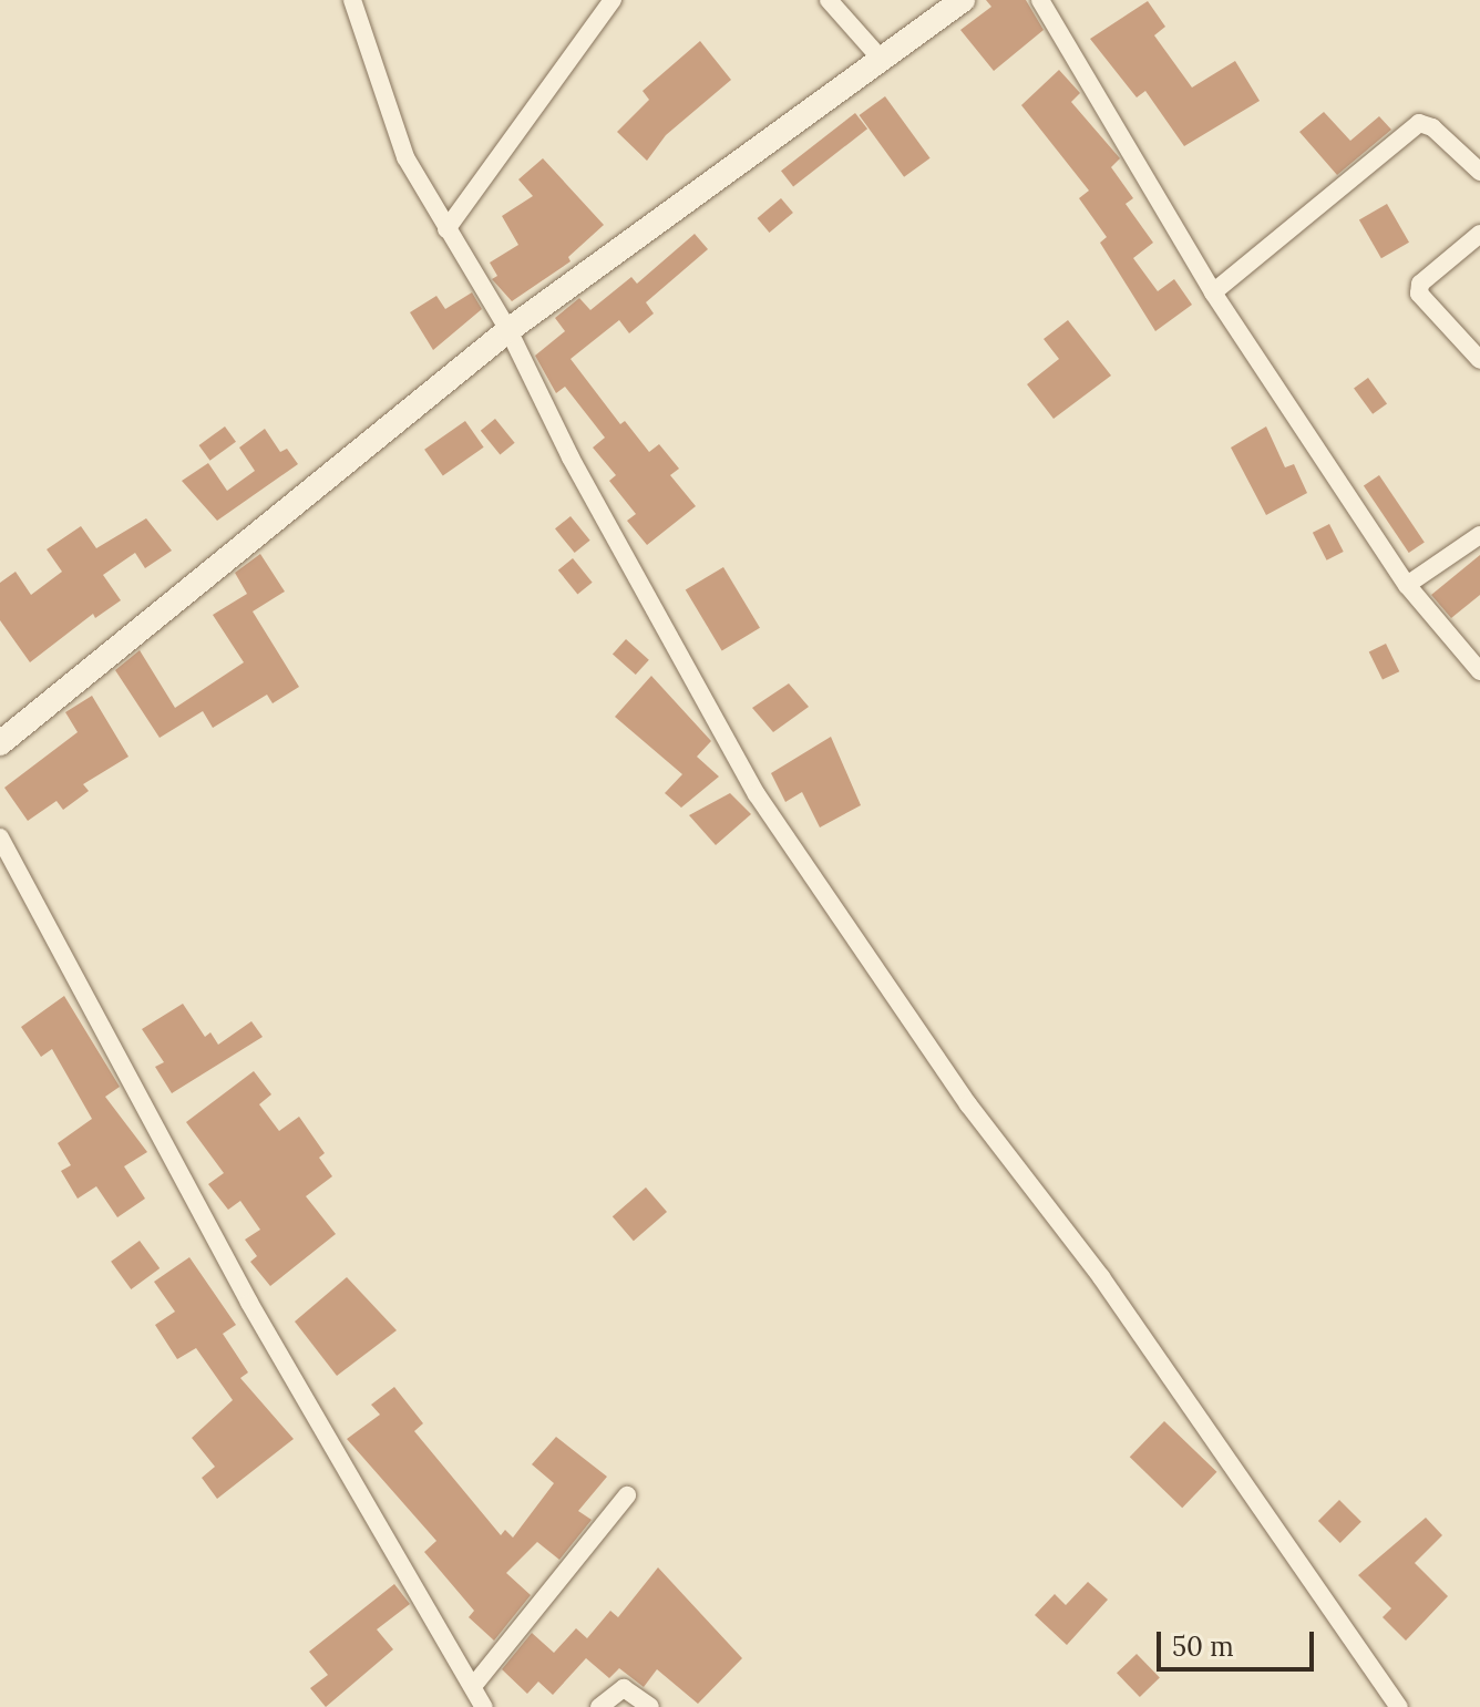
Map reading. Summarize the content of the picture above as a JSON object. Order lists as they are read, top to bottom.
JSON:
{
  "scale_bar": "50 m"
}
